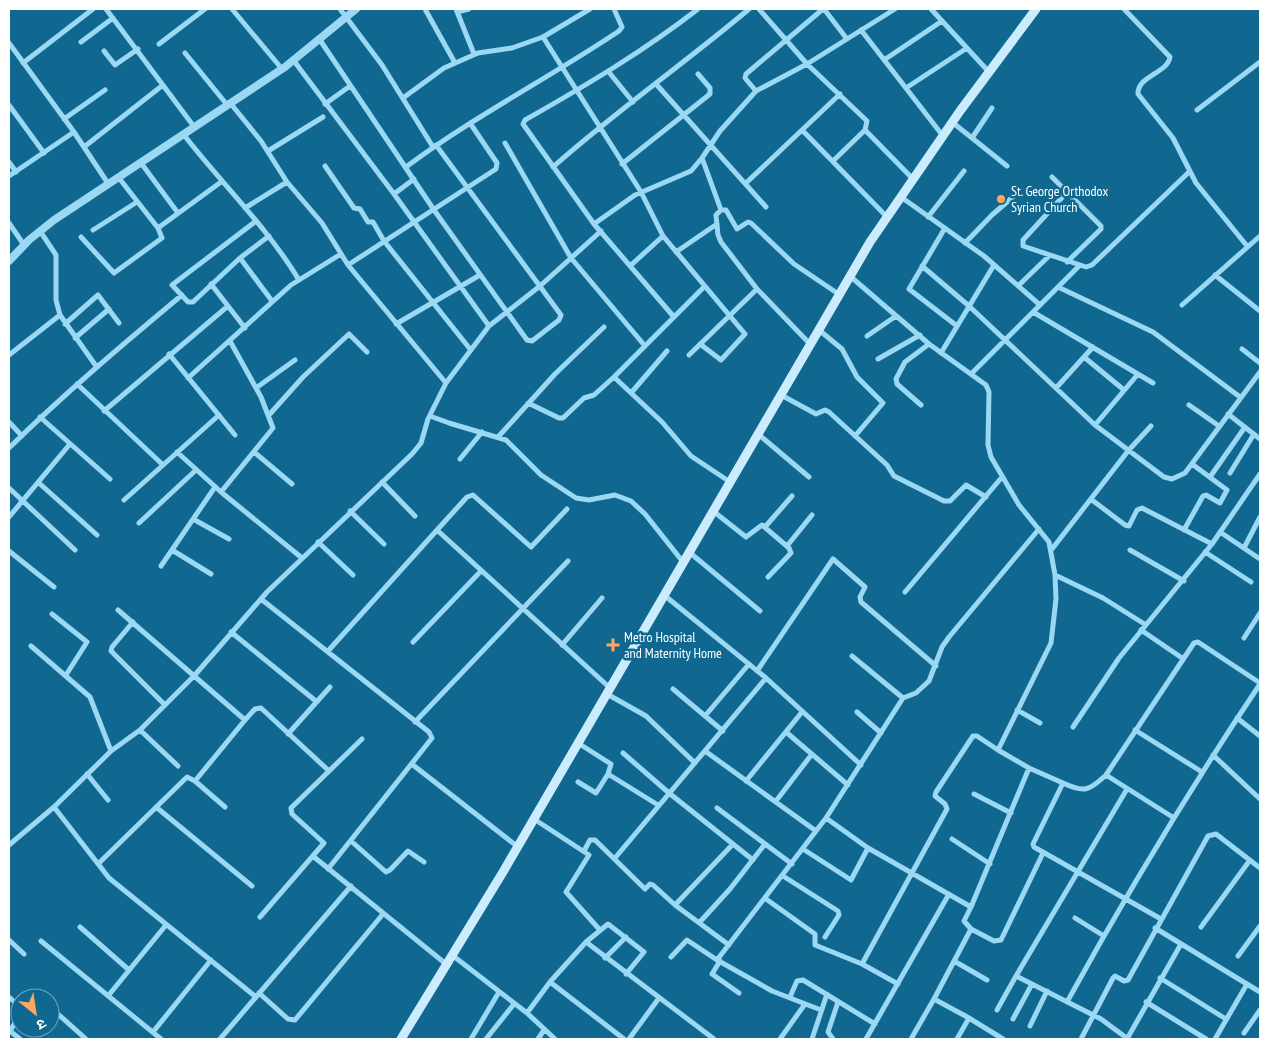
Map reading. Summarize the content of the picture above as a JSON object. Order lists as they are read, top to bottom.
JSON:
{
  "places": {
    "other": ["St. George Orthodox Syrian Church"],
    "health": ["Metro Hospital and Maternity Home"]
  },
  "north": "bottom right"
}
